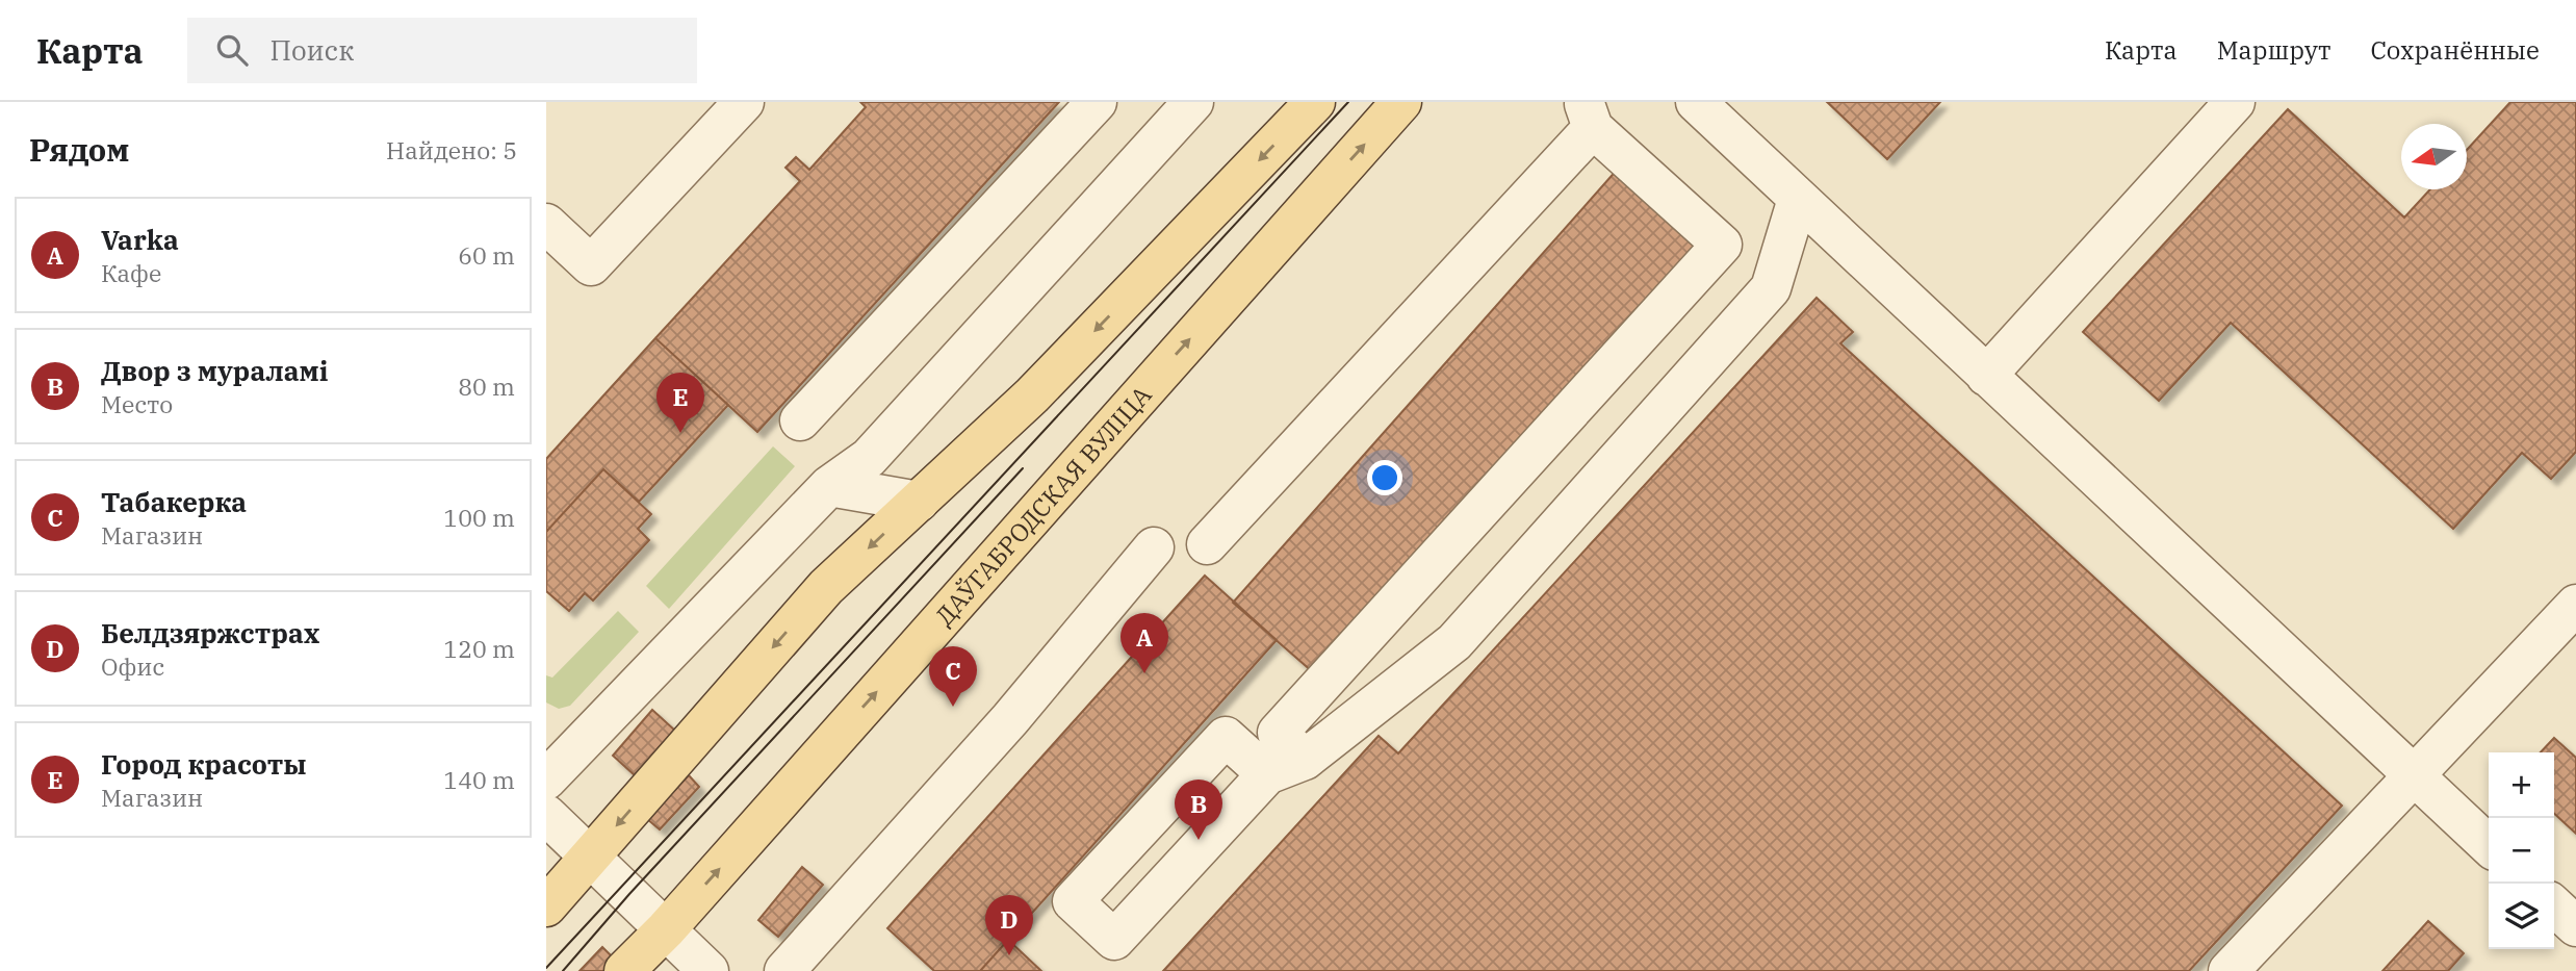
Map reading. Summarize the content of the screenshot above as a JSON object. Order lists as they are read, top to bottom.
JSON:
{
  "streets": {
    "main road": ["ДАЎГАБРОДСКАЯ ВУЛІЦА"]
  },
  "north": "left",
  "page": {
    "header": "Карта",
    "search": "Поиск",
    "nav": ["Карта", "Маршрут", "Сохранённые"],
    "heading": ["Рядом", "Найдено: 5"],
    "list": [
      {
        "mark": "A",
        "name": "Varka",
        "note": "Кафе",
        "value": "60 m"
      },
      {
        "mark": "B",
        "name": "Двор з мураламі",
        "note": "Место",
        "value": "80 m"
      },
      {
        "mark": "C",
        "name": "Табакерка",
        "note": "Магазин",
        "value": "100 m"
      },
      {
        "mark": "D",
        "name": "Белдзяржстрах",
        "note": "Офис",
        "value": "120 m"
      },
      {
        "mark": "E",
        "name": "Город красоты",
        "note": "Магазин",
        "value": "140 m"
      }
    ],
    "pins": [
      "E",
      "A",
      "C",
      "B",
      "D"
    ],
    "map_buttons": ["+", "−"]
  }
}
